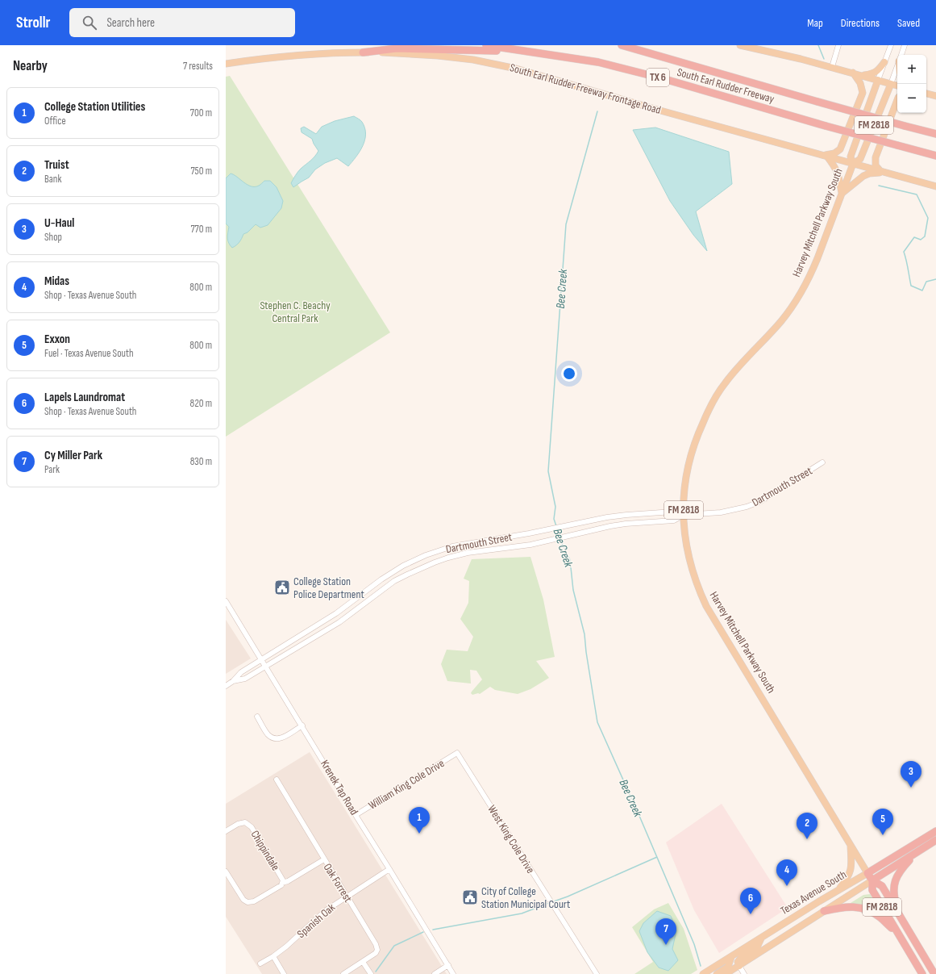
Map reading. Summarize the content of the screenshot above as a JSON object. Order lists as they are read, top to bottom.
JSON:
{
  "streets": {
    "highway": [
      "TX 6",
      "South Earl Rudder Freeway",
      "FM 2818",
      "Harvey Mitchell Parkway South",
      "Texas Avenue South"
    ],
    "main road": ["South Earl Rudder Freeway Frontage Road"],
    "street": [
      "Dartmouth Street",
      "William King Cole Drive",
      "Krenek Tap Road",
      "West King Cole Drive",
      "Chippindale",
      "Oak Forrest",
      "Spanish Oak"
    ]
  },
  "crossings": [
    ["South Earl Rudder Freeway Frontage Road", "Harvey Mitchell Parkway South"],
    ["Harvey Mitchell Parkway South", "Dartmouth Street"],
    ["Harvey Mitchell Parkway South", "Texas Avenue South"],
    ["Dartmouth Street", "Krenek Tap Road"],
    ["William King Cole Drive", "Krenek Tap Road"],
    ["William King Cole Drive", "West King Cole Drive"],
    ["Krenek Tap Road", "Spanish Oak"],
    ["Chippindale", "Oak Forrest"],
    ["Oak Forrest", "Spanish Oak"]
  ],
  "water": ["Bee Creek"],
  "parks": ["Stephen C. Beachy Central Park"],
  "places": {
    "public building": ["College Station Police Department", "City of College Station Municipal Court"]
  },
  "page": {
    "header": "Strollr",
    "search": "Search here",
    "nav": ["Map", "Directions", "Saved"],
    "heading": ["Nearby", "7 results"],
    "map_buttons": ["+", "−"],
    "list": [
      {
        "mark": "1",
        "name": "College Station Utilities",
        "note": "Office",
        "value": "700 m"
      },
      {
        "mark": "2",
        "name": "Truist",
        "note": "Bank",
        "value": "750 m"
      },
      {
        "mark": "3",
        "name": "U-Haul",
        "note": "Shop",
        "value": "770 m"
      },
      {
        "mark": "4",
        "name": "Midas",
        "note": "Shop · Texas Avenue South",
        "value": "800 m"
      },
      {
        "mark": "5",
        "name": "Exxon",
        "note": "Fuel · Texas Avenue South",
        "value": "800 m"
      },
      {
        "mark": "6",
        "name": "Lapels Laundromat",
        "note": "Shop · Texas Avenue South",
        "value": "820 m"
      },
      {
        "mark": "7",
        "name": "Cy Miller Park",
        "note": "Park",
        "value": "830 m"
      }
    ],
    "pins": [
      "3",
      "1",
      "5",
      "2",
      "4",
      "6",
      "7"
    ]
  }
}
